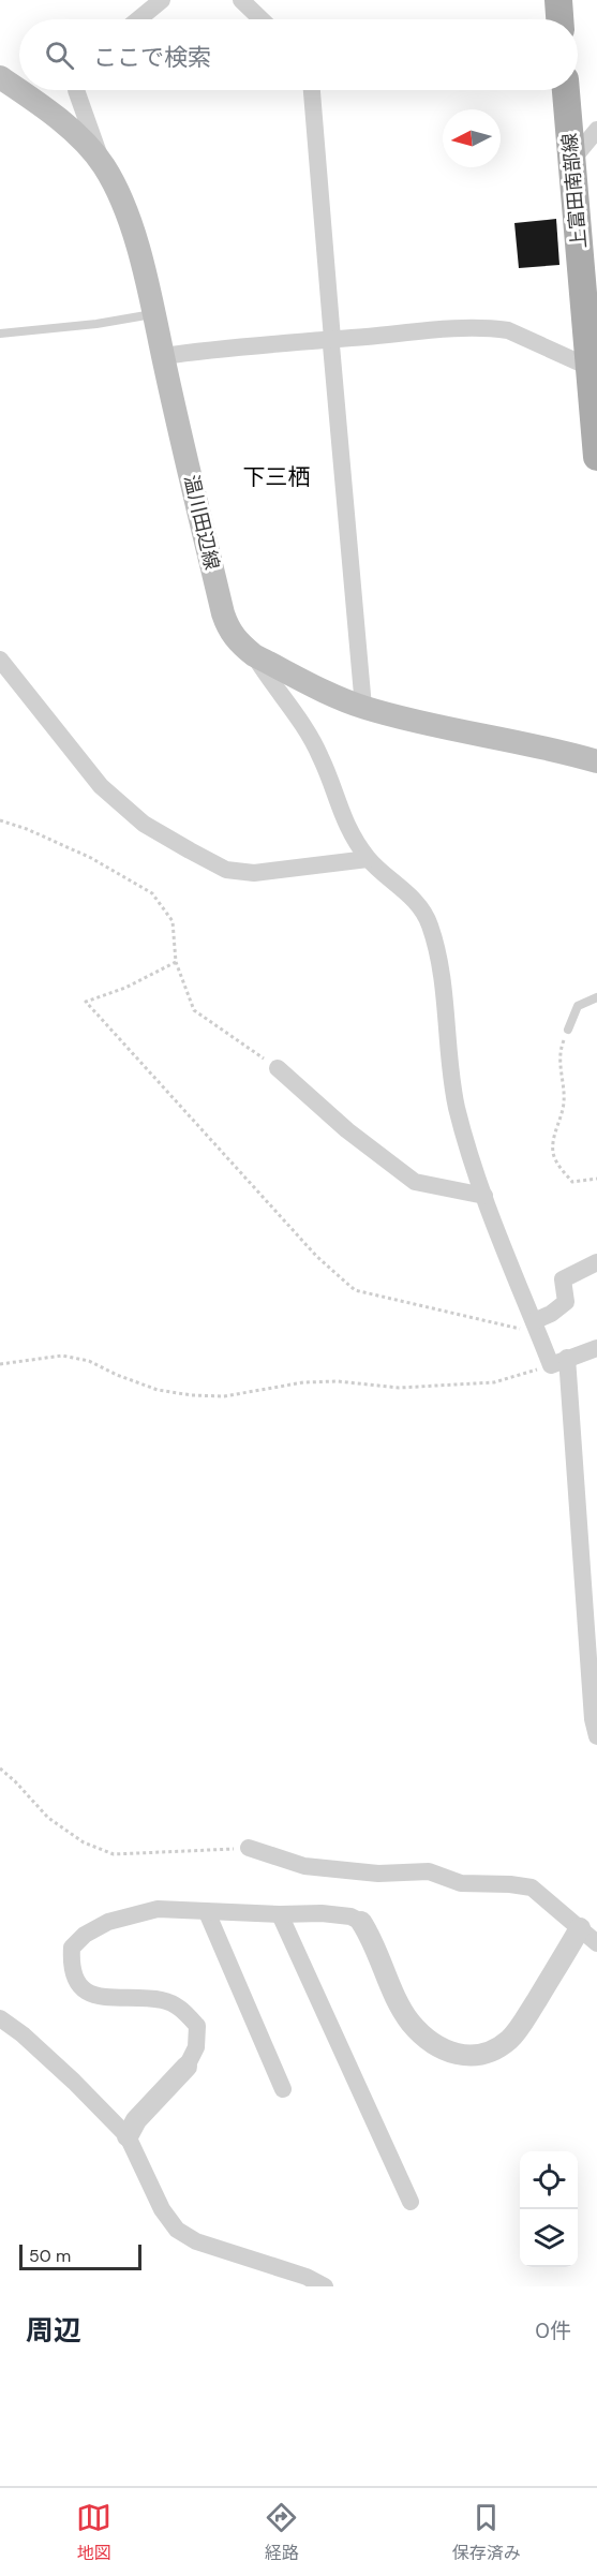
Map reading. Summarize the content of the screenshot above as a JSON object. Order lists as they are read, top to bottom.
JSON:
{
  "streets": {
    "main road": ["上富田南部線", "温川田辺線"]
  },
  "districts": ["下三栖"],
  "scale_bar": "50 m",
  "north": "left",
  "page": {
    "search": "ここで検索",
    "scale": "50 m",
    "heading": ["周辺", "0件"],
    "nav": ["地図", "経路", "保存済み"]
  }
}
